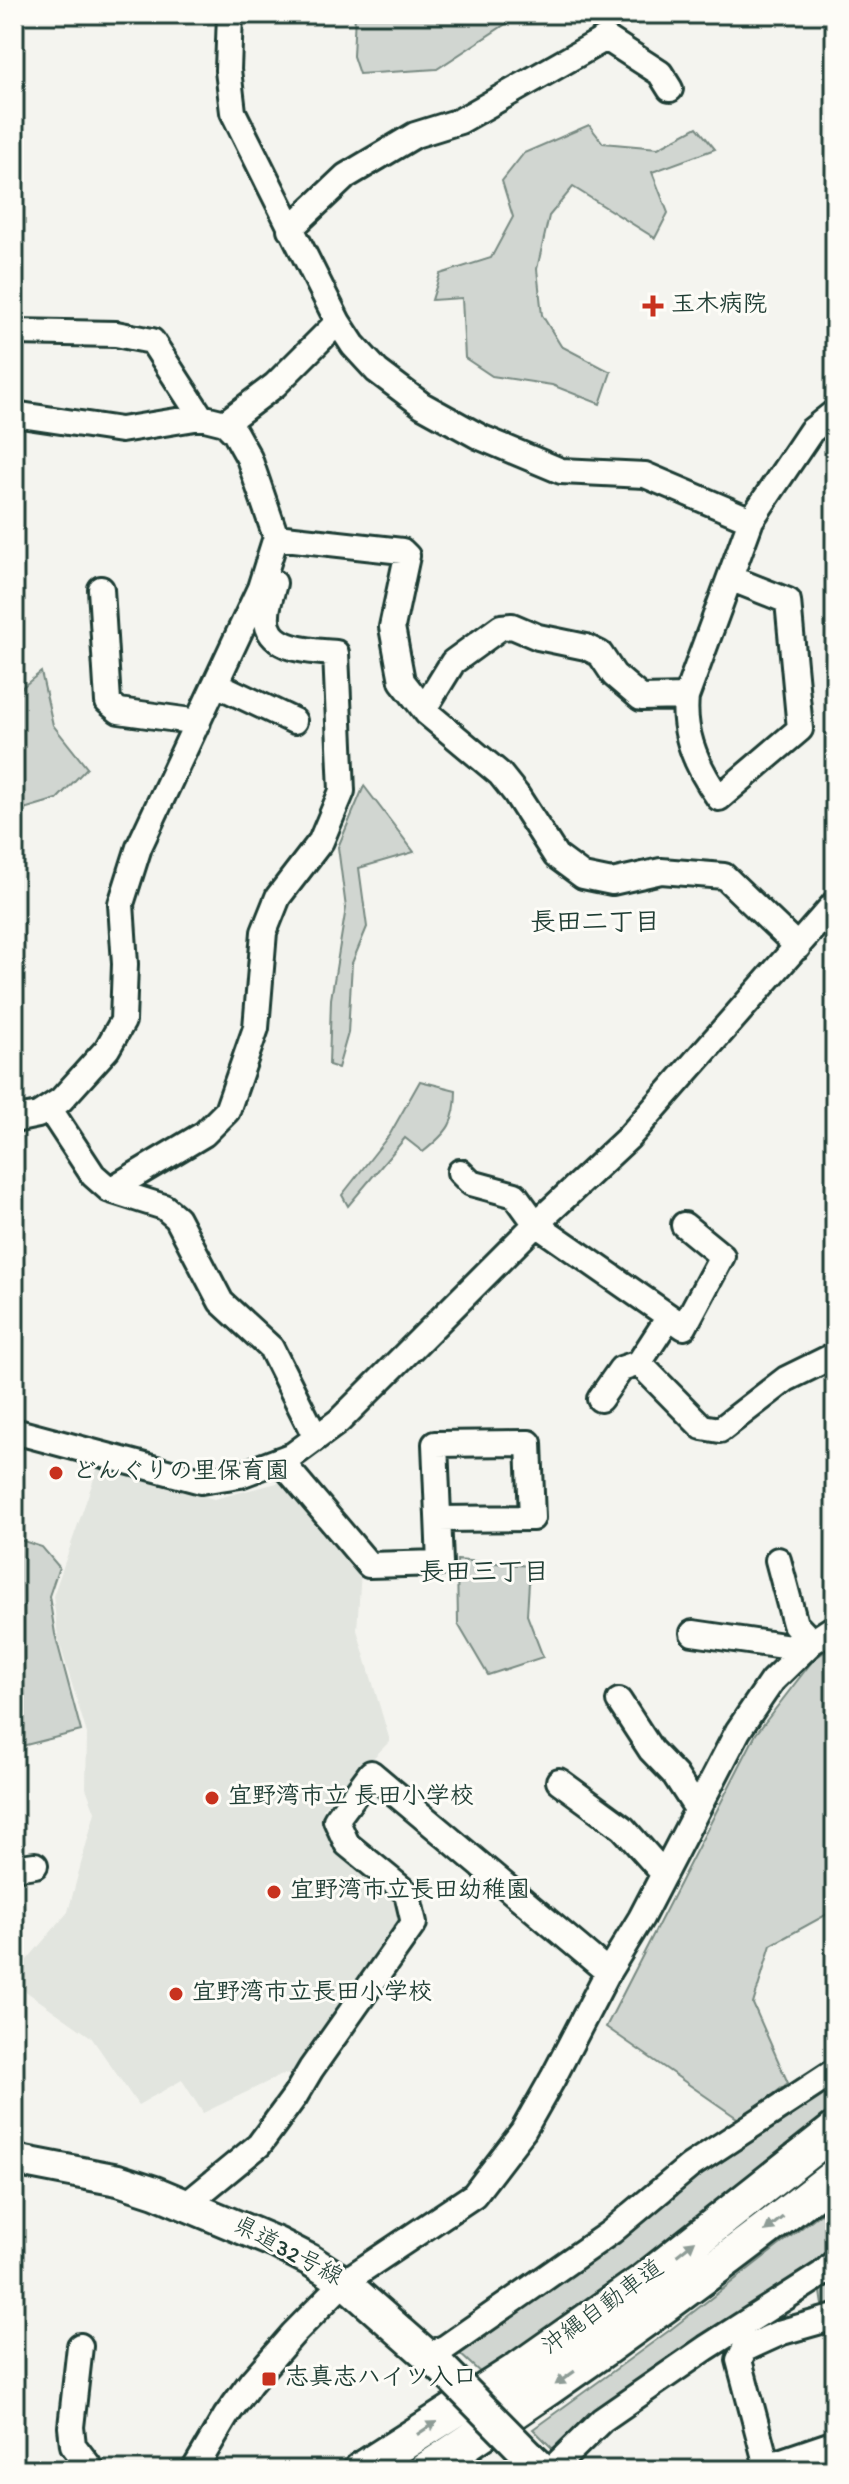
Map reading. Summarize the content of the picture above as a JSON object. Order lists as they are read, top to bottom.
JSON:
{
  "streets": {
    "highway": ["沖縄自動車道"],
    "main road": ["県道32号線"]
  },
  "districts": ["長田二丁目", "長田三丁目"],
  "places": {
    "health": ["玉木病院"],
    "other": [
      "どんぐりの里保育園",
      "宜野湾市立 長田小学校",
      "宜野湾市立長田幼稚園",
      "宜野湾市立長田小学校"
    ],
    "transit": ["志真志ハイツ入口"]
  }
}
